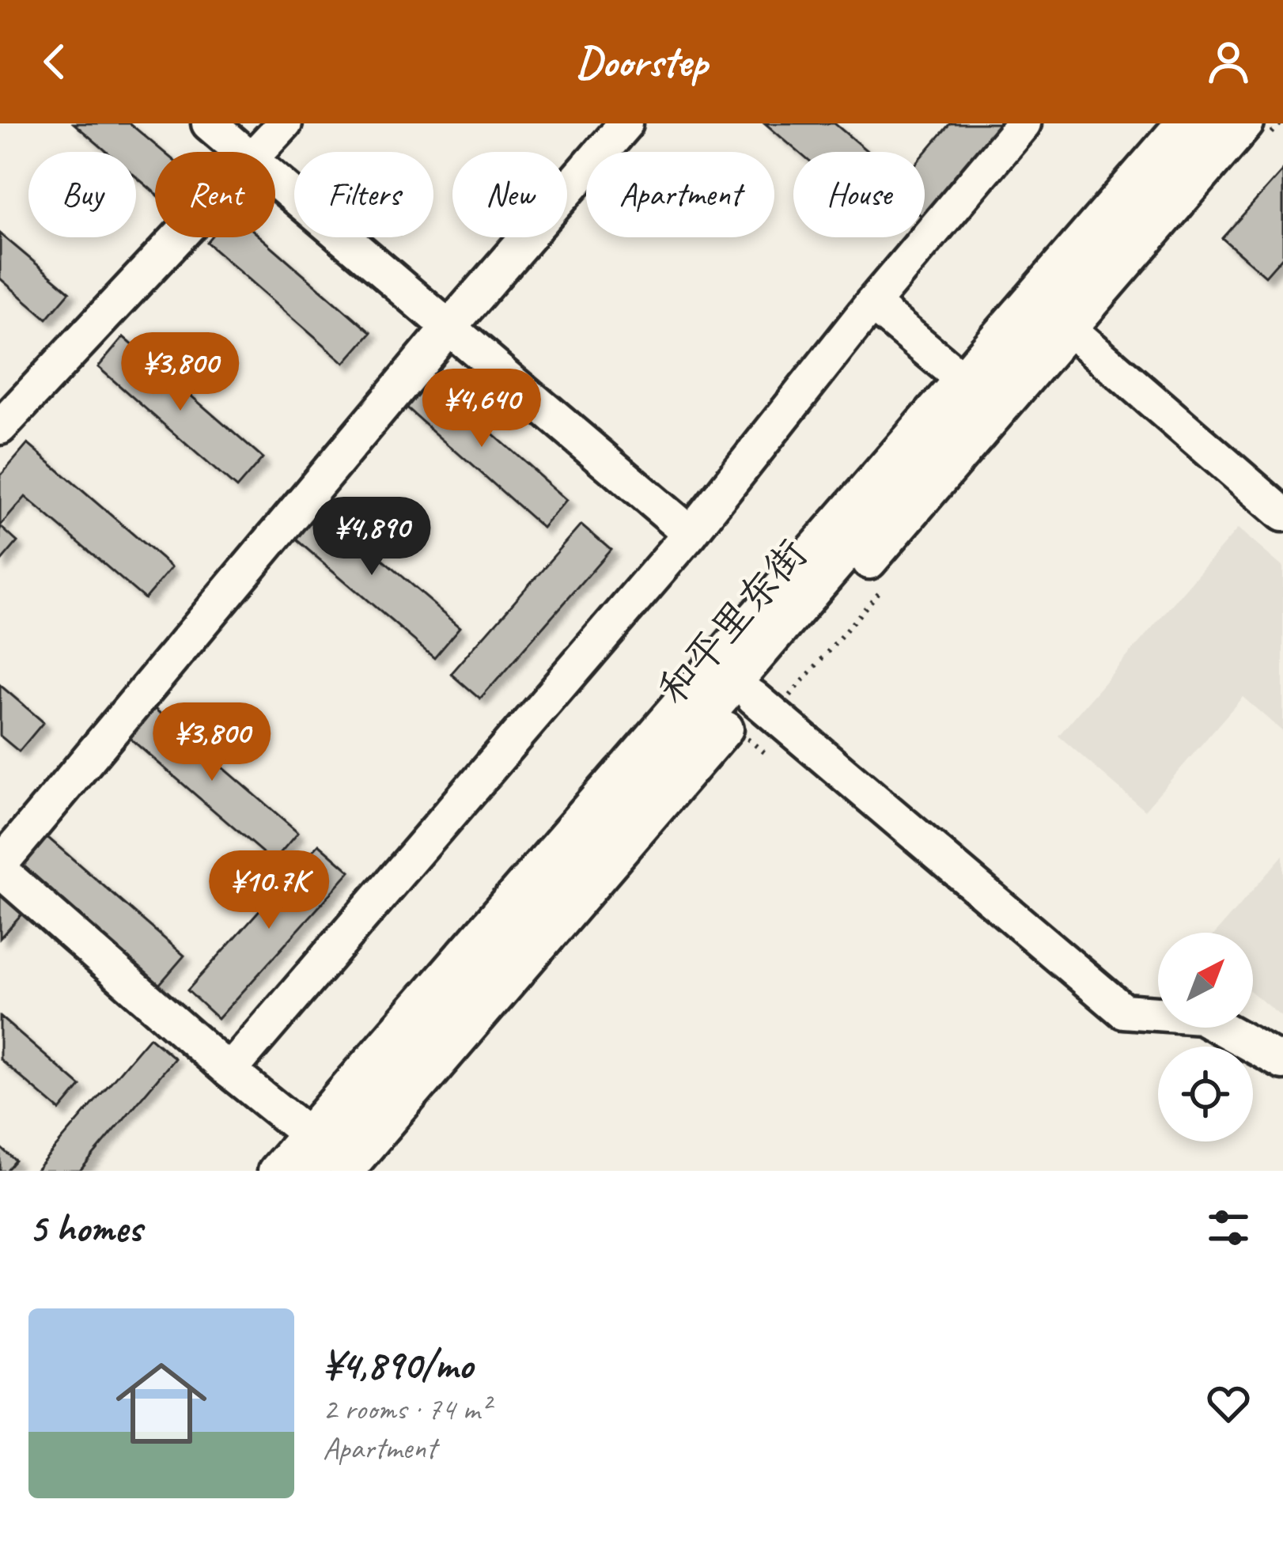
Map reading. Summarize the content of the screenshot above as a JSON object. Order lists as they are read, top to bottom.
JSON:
{
  "streets": {
    "street": ["和平里东街"]
  },
  "north": "top right",
  "page": {
    "header": "Doorstep",
    "chip": [
      "Buy",
      "Rent",
      "Filters",
      "New",
      "Apartment",
      "House"
    ],
    "price": [
      "¥3,800",
      "¥4,640",
      "¥4,890",
      "¥3,800",
      "¥10.7K"
    ],
    "heading": "5 homes",
    "list": [
      {
        "name": "¥4,890/mo",
        "note": "2 rooms · 74 m² · Apartment"
      }
    ]
  }
}
